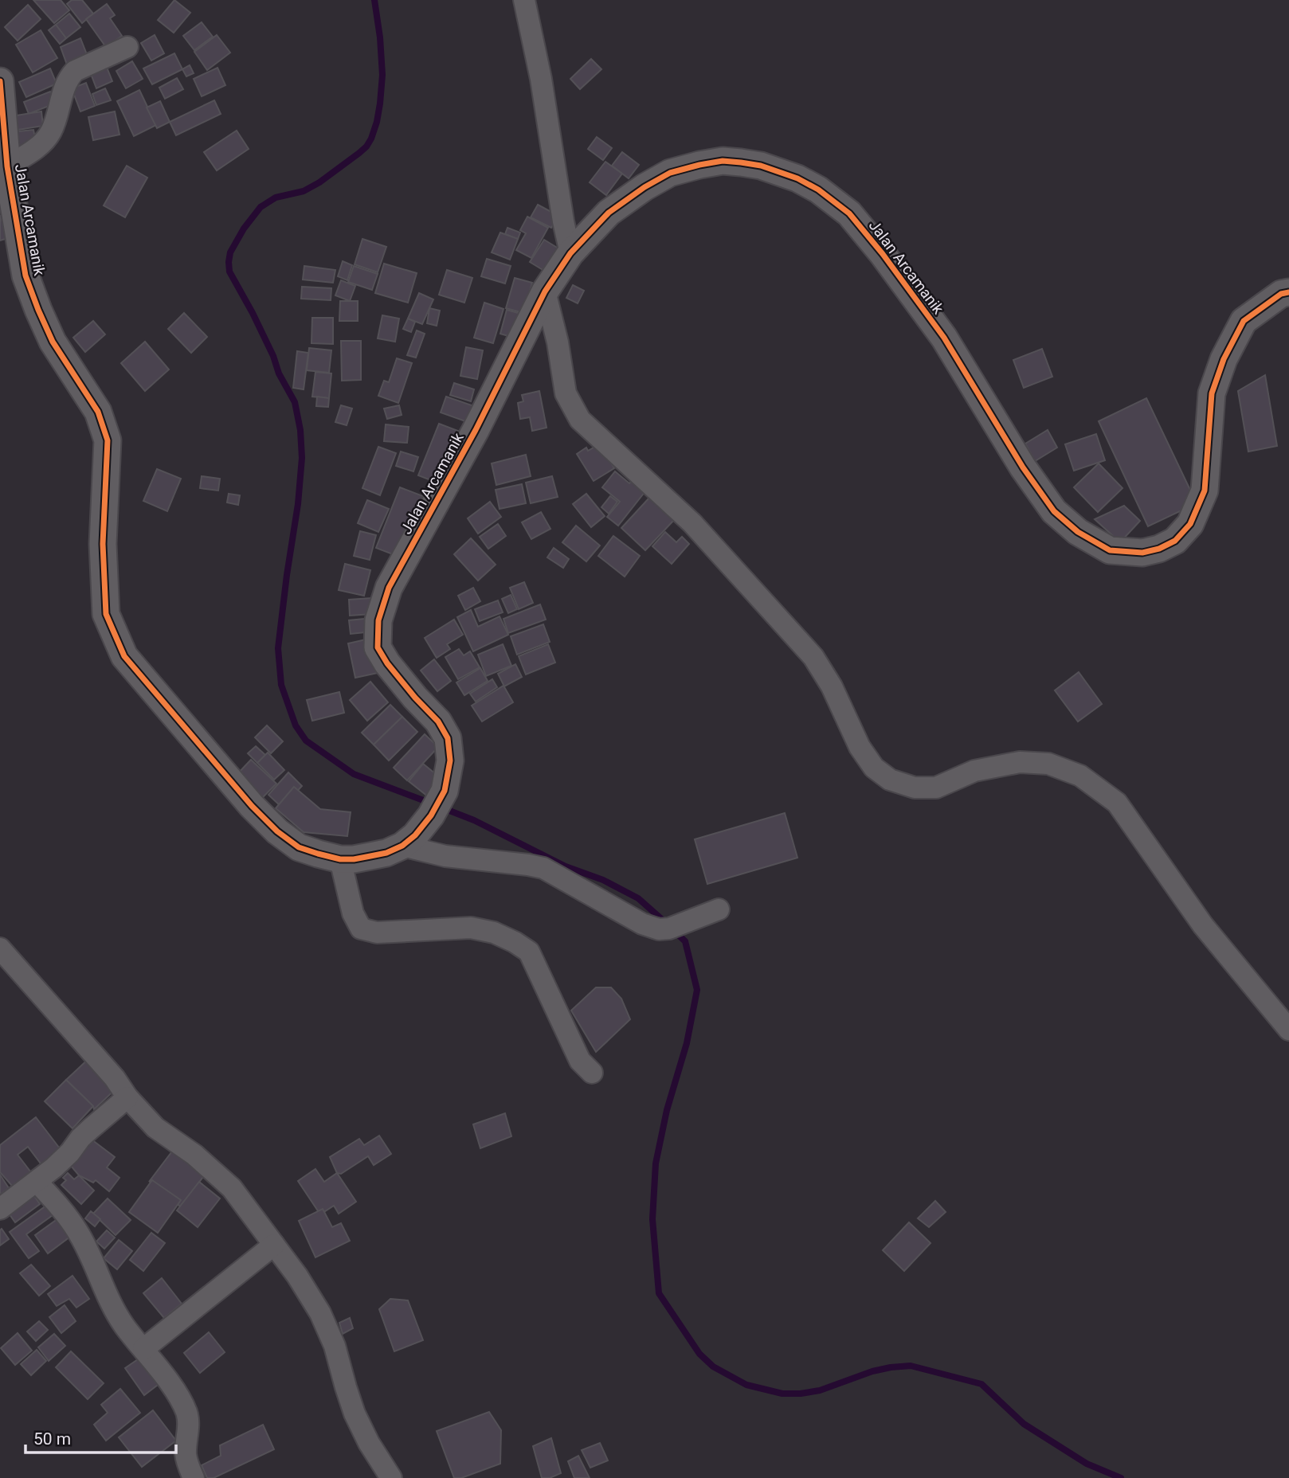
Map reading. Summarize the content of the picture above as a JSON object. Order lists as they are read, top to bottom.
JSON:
{
  "streets": {
    "street": ["Jalan Arcamanik"]
  },
  "scale_bar": "50 m"
}
